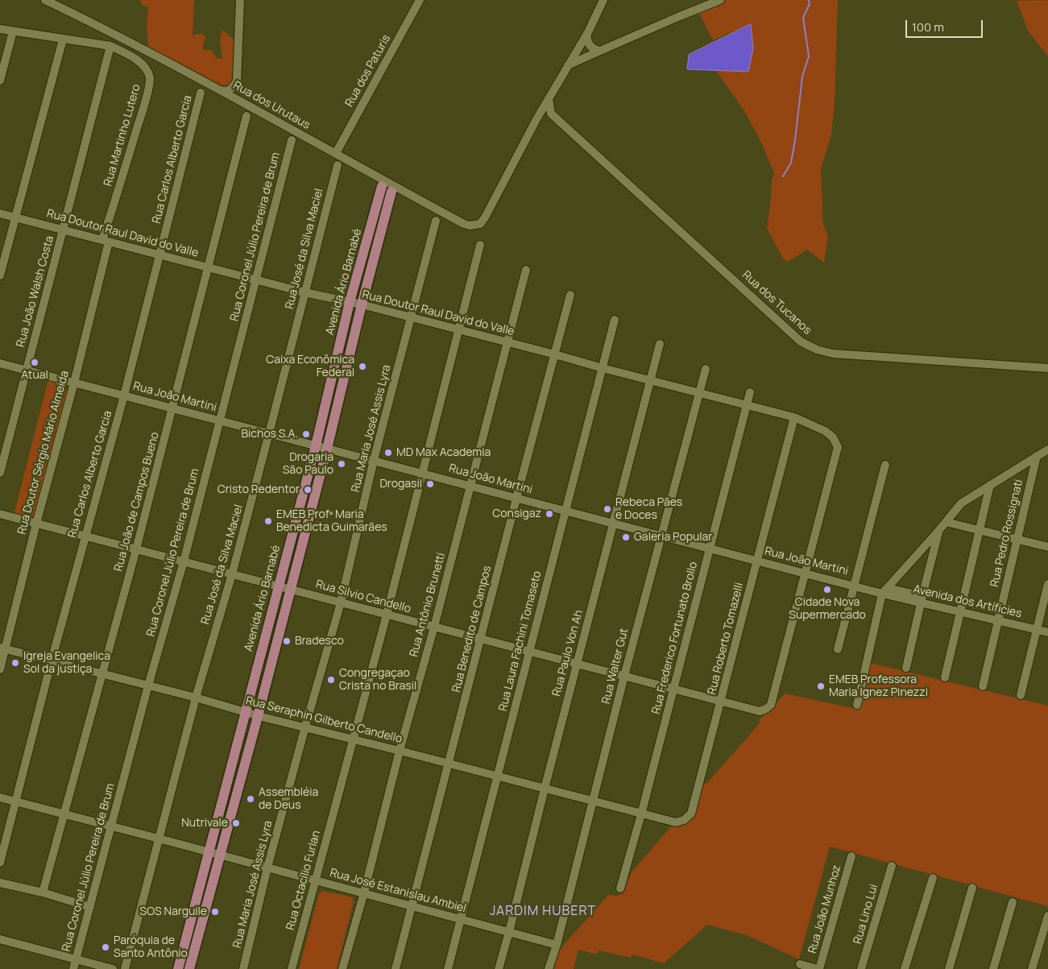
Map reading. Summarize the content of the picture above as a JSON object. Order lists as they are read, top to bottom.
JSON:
{
  "streets": {
    "main road": ["Avenida Ário Barnabé"],
    "street": [
      "Rua dos Paturis",
      "Rua dos Urutaus",
      "Rua Martinho Lutero",
      "Rua Carlos Alberto Garcia",
      "Rua Doutor Raul David do Valle",
      "Rua Coronel Júlio Pereira de Brum",
      "Rua José da Silva Maciel",
      "Rua João Walsh Costa",
      "Rua dos Tucanos",
      "Rua João Martini",
      "Rua Maria José Assis Lyra",
      "Rua Doutor Sérgio Mário Almeida",
      "Rua João de Campos Bueno",
      "Rua Pedro Rossignati",
      "Rua Silvio Candello",
      "Avenida dos Artíficies",
      "Rua Antônio Brunetti",
      "Rua Benedito de Campos",
      "Rua Frederico Fortunato Brollo",
      "Rua Roberto Tomazelli",
      "Rua Laura Fachini Tomaseto",
      "Rua Paulo Von Ah",
      "Rua Walter Gut",
      "Rua Seraphin Gilberto Candello",
      "Rua Octacílio Furlan",
      "Rua José Estanislau Ambiel",
      "Rua João Munhoz",
      "Rua Lino Lui"
    ]
  },
  "crossings": [
    ["Rua dos Paturis", "Rua dos Urutaus"],
    ["Rua Martinho Lutero", "Rua Doutor Raul David do Valle"],
    ["Rua Martinho Lutero", "Rua João Walsh Costa"],
    ["Rua Martinho Lutero", "Rua Doutor Sérgio Mário Almeida"],
    ["Rua Carlos Alberto Garcia", "Rua Doutor Raul David do Valle"],
    ["Rua Carlos Alberto Garcia", "Rua João Martini"],
    ["Rua Carlos Alberto Garcia", "Rua Silvio Candello"],
    ["Rua Carlos Alberto Garcia", "Rua Seraphin Gilberto Candello"],
    ["Rua Carlos Alberto Garcia", "Rua José Estanislau Ambiel"],
    ["Rua Doutor Raul David do Valle", "Rua Coronel Júlio Pereira de Brum"],
    ["Rua Doutor Raul David do Valle", "Rua José da Silva Maciel"],
    ["Rua Doutor Raul David do Valle", "Avenida Ário Barnabé"],
    ["Rua Doutor Raul David do Valle", "Rua João Walsh Costa"],
    ["Rua Doutor Raul David do Valle", "Rua Maria José Assis Lyra"],
    ["Rua Doutor Raul David do Valle", "Rua Doutor Sérgio Mário Almeida"],
    ["Rua Doutor Raul David do Valle", "Rua João de Campos Bueno"],
    ["Rua Doutor Raul David do Valle", "Rua Silvio Candello"],
    ["Rua Doutor Raul David do Valle", "Rua Antônio Brunetti"],
    ["Rua Doutor Raul David do Valle", "Rua Benedito de Campos"],
    ["Rua Doutor Raul David do Valle", "Rua Frederico Fortunato Brollo"],
    ["Rua Doutor Raul David do Valle", "Rua Roberto Tomazelli"],
    ["Rua Doutor Raul David do Valle", "Rua Laura Fachini Tomaseto"],
    ["Rua Doutor Raul David do Valle", "Rua Paulo Von Ah"],
    ["Rua Doutor Raul David do Valle", "Rua Walter Gut"],
    ["Rua Doutor Raul David do Valle", "Rua Octacílio Furlan"],
    ["Rua Coronel Júlio Pereira de Brum", "Rua João Martini"],
    ["Rua Coronel Júlio Pereira de Brum", "Rua Silvio Candello"],
    ["Rua Coronel Júlio Pereira de Brum", "Rua Seraphin Gilberto Candello"],
    ["Rua Coronel Júlio Pereira de Brum", "Rua José Estanislau Ambiel"],
    ["Rua José da Silva Maciel", "Rua João Martini"],
    ["Rua José da Silva Maciel", "Rua Silvio Candello"],
    ["Rua José da Silva Maciel", "Rua Seraphin Gilberto Candello"],
    ["Rua José da Silva Maciel", "Rua José Estanislau Ambiel"],
    ["Avenida Ário Barnabé", "Rua João Martini"],
    ["Avenida Ário Barnabé", "Rua Silvio Candello"],
    ["Avenida Ário Barnabé", "Rua Seraphin Gilberto Candello"],
    ["Avenida Ário Barnabé", "Rua José Estanislau Ambiel"],
    ["Rua João Walsh Costa", "Rua João Martini"],
    ["Rua João Martini", "Rua Maria José Assis Lyra"],
    ["Rua João Martini", "Rua Doutor Sérgio Mário Almeida"],
    ["Rua João Martini", "Rua João de Campos Bueno"],
    ["Rua João Martini", "Rua Silvio Candello"],
    ["Rua João Martini", "Avenida dos Artíficies"],
    ["Rua João Martini", "Rua Antônio Brunetti"],
    ["Rua João Martini", "Rua Benedito de Campos"],
    ["Rua João Martini", "Rua Frederico Fortunato Brollo"],
    ["Rua João Martini", "Rua Roberto Tomazelli"],
    ["Rua João Martini", "Rua Laura Fachini Tomaseto"],
    ["Rua João Martini", "Rua Paulo Von Ah"],
    ["Rua João Martini", "Rua Walter Gut"],
    ["Rua João Martini", "Rua Octacílio Furlan"],
    ["Rua Maria José Assis Lyra", "Rua Silvio Candello"],
    ["Rua Maria José Assis Lyra", "Rua Seraphin Gilberto Candello"],
    ["Rua Maria José Assis Lyra", "Rua José Estanislau Ambiel"],
    ["Rua Doutor Sérgio Mário Almeida", "Rua Silvio Candello"],
    ["Rua Doutor Sérgio Mário Almeida", "Rua Seraphin Gilberto Candello"],
    ["Rua João de Campos Bueno", "Rua Silvio Candello"],
    ["Rua João de Campos Bueno", "Rua Seraphin Gilberto Candello"],
    ["Rua João de Campos Bueno", "Rua José Estanislau Ambiel"],
    ["Rua Pedro Rossignati", "Avenida dos Artíficies"],
    ["Rua Silvio Candello", "Rua Antônio Brunetti"],
    ["Rua Silvio Candello", "Rua Benedito de Campos"],
    ["Rua Silvio Candello", "Rua Frederico Fortunato Brollo"],
    ["Rua Silvio Candello", "Rua Roberto Tomazelli"],
    ["Rua Silvio Candello", "Rua Laura Fachini Tomaseto"],
    ["Rua Silvio Candello", "Rua Paulo Von Ah"],
    ["Rua Silvio Candello", "Rua Walter Gut"],
    ["Rua Silvio Candello", "Rua Octacílio Furlan"],
    ["Rua Antônio Brunetti", "Rua Seraphin Gilberto Candello"],
    ["Rua Antônio Brunetti", "Rua José Estanislau Ambiel"],
    ["Rua Benedito de Campos", "Rua Seraphin Gilberto Candello"],
    ["Rua Benedito de Campos", "Rua José Estanislau Ambiel"],
    ["Rua Frederico Fortunato Brollo", "Rua Roberto Tomazelli"],
    ["Rua Frederico Fortunato Brollo", "Rua Seraphin Gilberto Candello"],
    ["Rua Roberto Tomazelli", "Rua Seraphin Gilberto Candello"],
    ["Rua Laura Fachini Tomaseto", "Rua Seraphin Gilberto Candello"],
    ["Rua Laura Fachini Tomaseto", "Rua José Estanislau Ambiel"],
    ["Rua Paulo Von Ah", "Rua Seraphin Gilberto Candello"],
    ["Rua Paulo Von Ah", "Rua José Estanislau Ambiel"],
    ["Rua Walter Gut", "Rua Seraphin Gilberto Candello"],
    ["Rua Walter Gut", "Rua José Estanislau Ambiel"],
    ["Rua Seraphin Gilberto Candello", "Rua Octacílio Furlan"],
    ["Rua Octacílio Furlan", "Rua José Estanislau Ambiel"]
  ],
  "districts": ["JARDIM HUBERT"],
  "places": [
    "Atual",
    "Caixa Econômica Federal",
    "Bichos S.A.",
    "MD Max Academia",
    "Drogaria São Paulo",
    "Drogasil",
    "Cristo Redentor",
    "Rebeca Pães e Doces",
    "Consigaz",
    "EMEB Profª Maria Benedicta Guimarães",
    "Galeria Popular",
    "Cidade Nova Supermercado",
    "Bradesco",
    "Igreja Evangelica Sol da justiça",
    "Congregaçao Crista no Brasil",
    "EMEB Professora Maria Ignez Pinezzi",
    "Assembléia de Deus",
    "Nutrivale",
    "SOS Narguile",
    "Paróquia de Santo Antônio"
  ],
  "scale_bar": "100 m"
}
